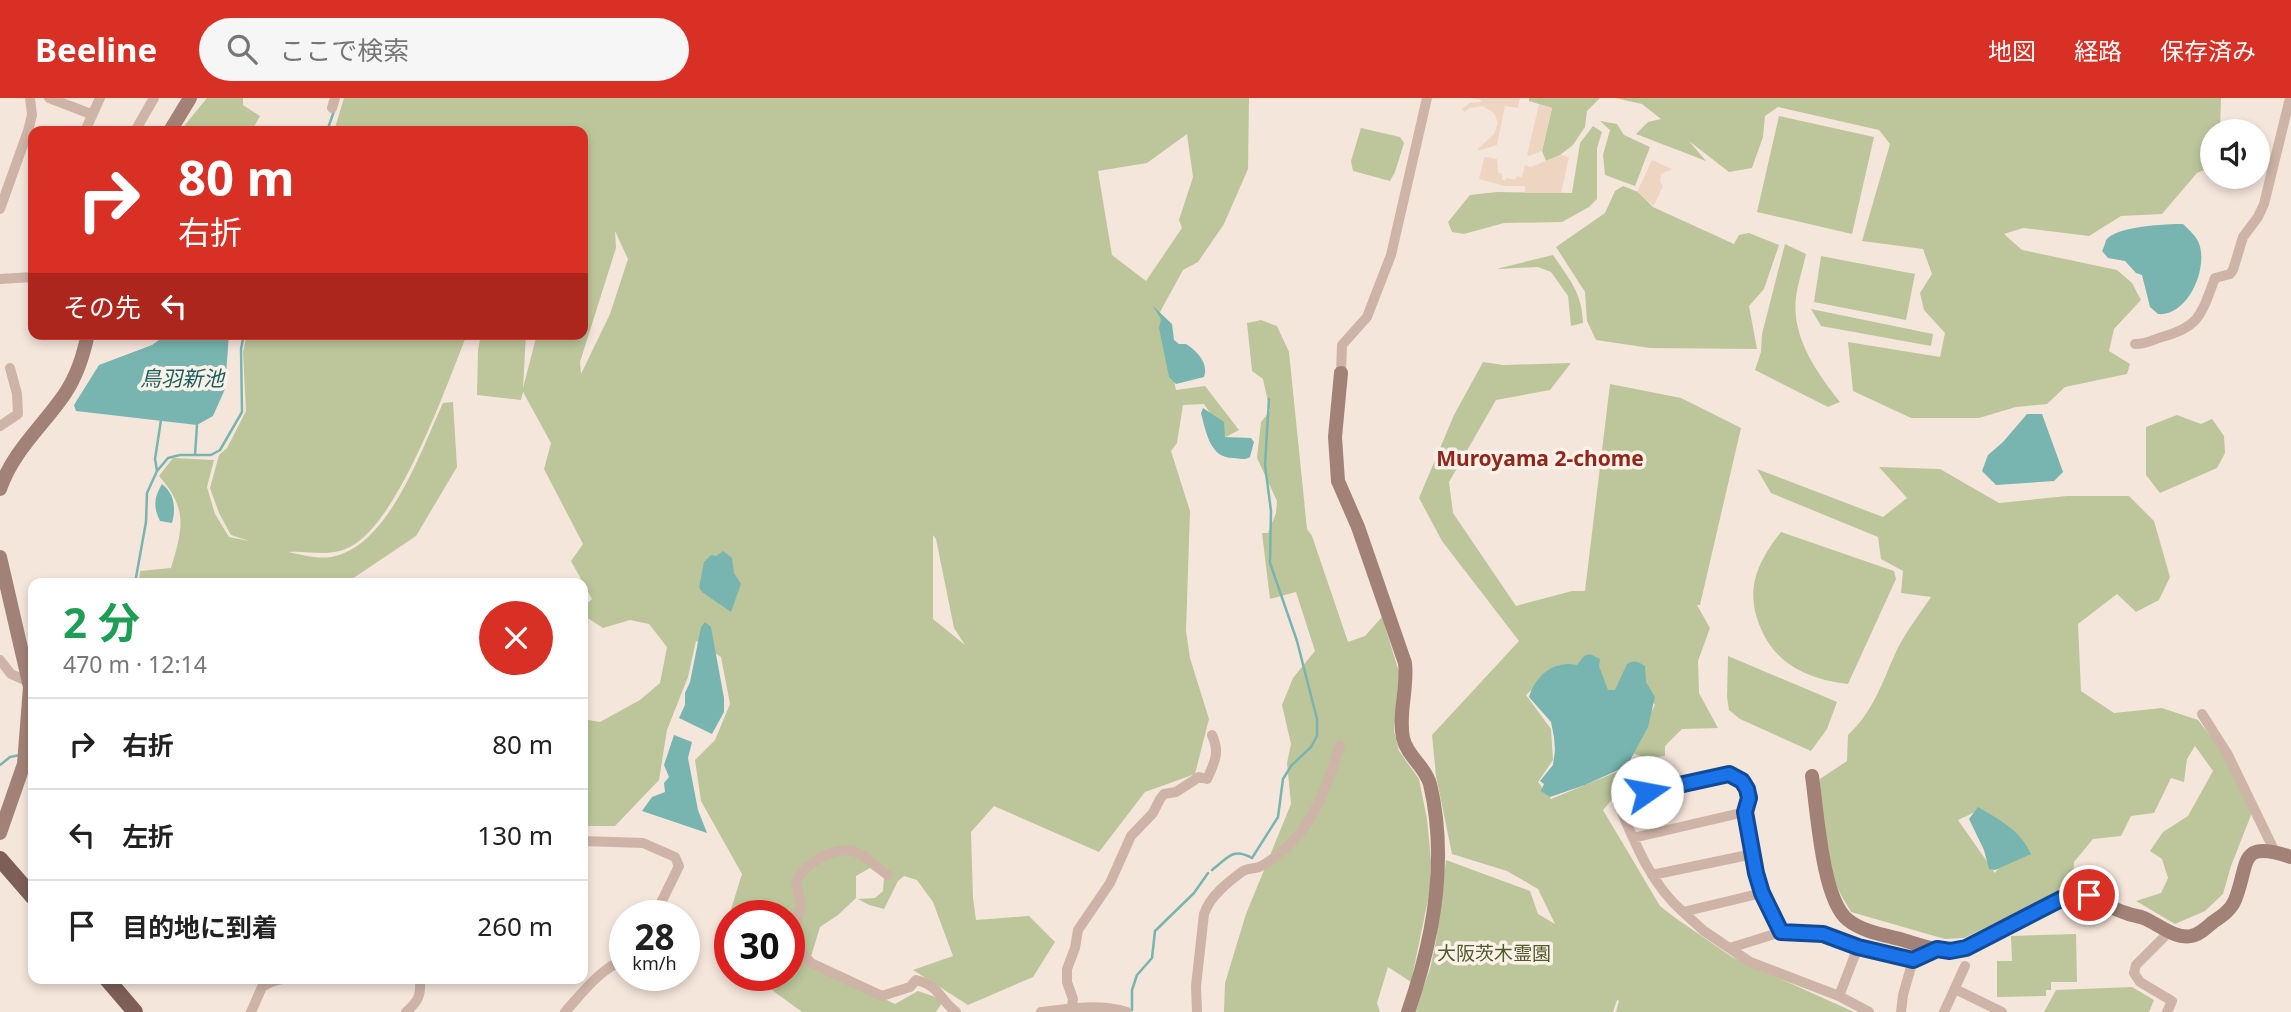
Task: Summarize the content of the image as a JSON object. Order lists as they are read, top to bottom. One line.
{"districts":["Muroyama 2-chome"],"water":["鳥羽新池"],"parks":["大阪茨木霊園"],"page":{"header":"Beeline","search":"ここで検索","nav":["地図","経路","保存済み"],"turn":["80 m","右折"],"then":"その先","heading":["2 分","470 m · 12:14"],"list":[{"name":"右折","value":"80 m"},{"name":"左折","value":"130 m"},{"name":"目的地に到着","value":"260 m"}],"speed":"28 km/h","limit":"30"}}
